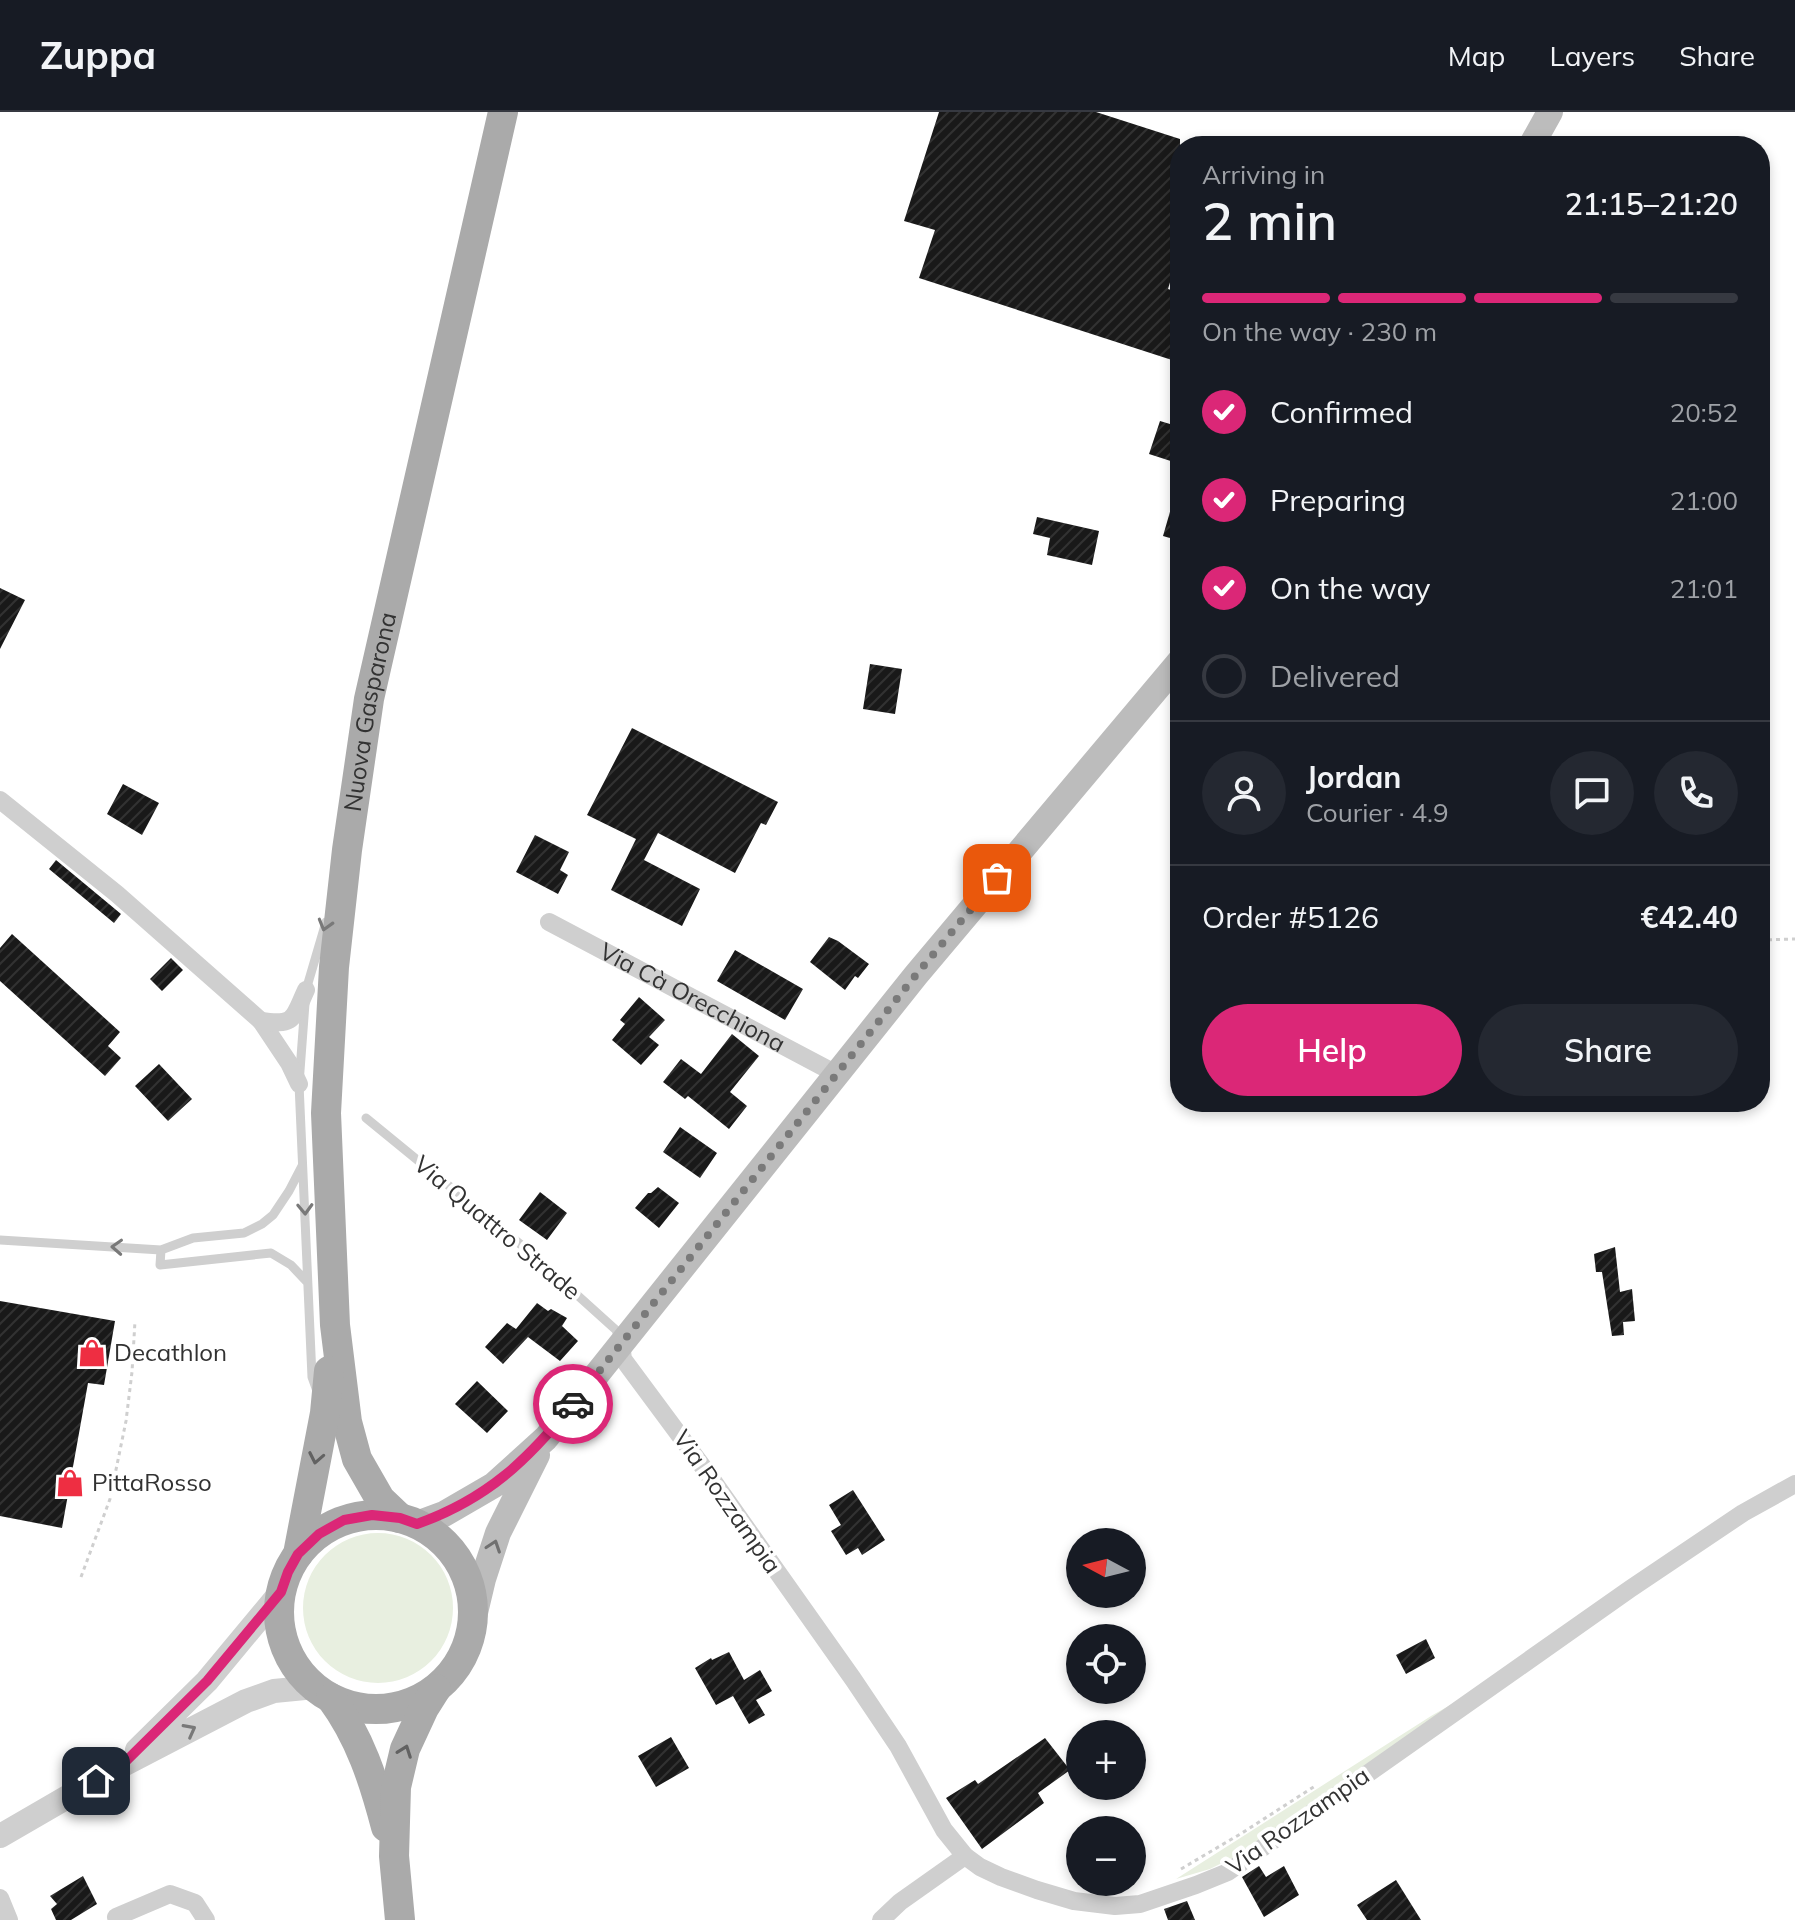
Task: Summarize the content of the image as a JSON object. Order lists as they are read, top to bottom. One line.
{"streets":{"main road":["Nuova Gasparona"],"street":["Via Cà Orecchiona","Via Rozzampia"],"lane":["Via Quattro Strade"]},"crossings":[["Via Quattro Strade","Via Rozzampia"]],"places":{"shop":["Decathlon","PittaRosso"]},"north":"left","page":{"header":"Zuppa","nav":["Map","Layers","Share"],"heading":["2 min","Arriving in","21:15–21:20"],"panel":["Jordan","Courier · 4.9","Order #5126","€42.40"],"bar":"On the way · 230 m","list":[["Confirmed","20:52"],["Preparing","21:00"],["On the way","21:01"],"Delivered"],"buttons":["Help","Share"],"map_buttons":["+","−"]}}
